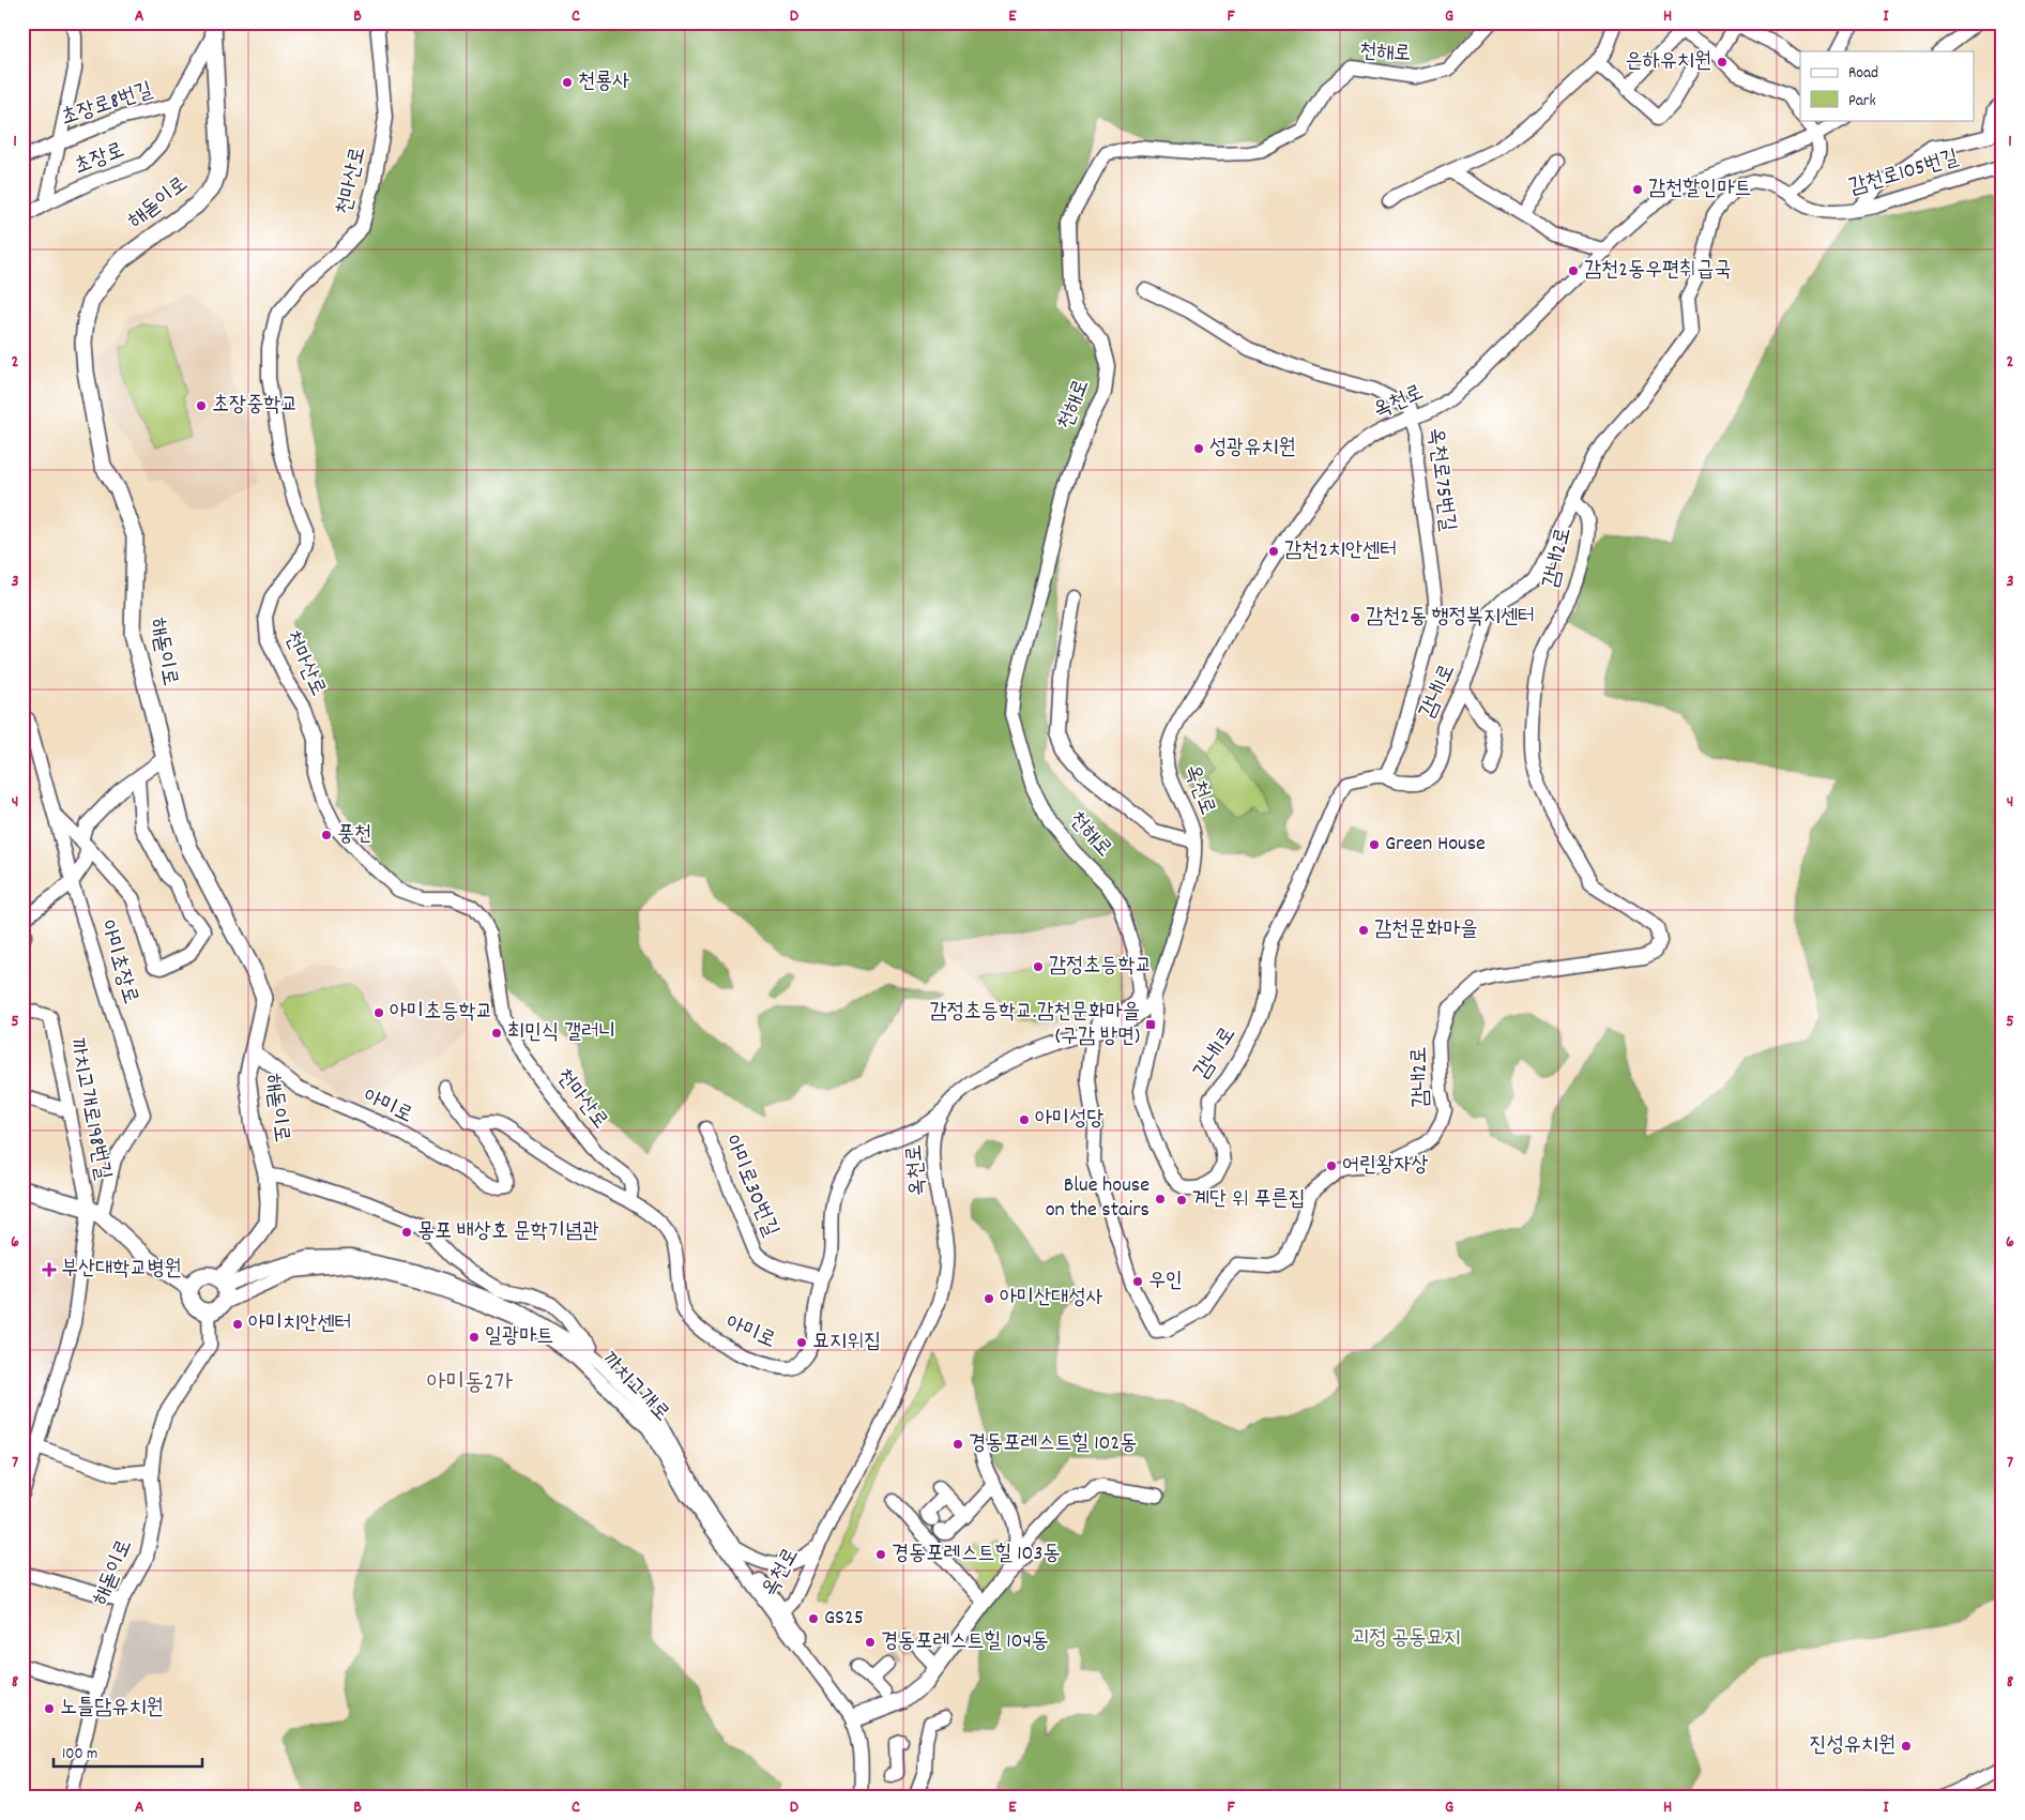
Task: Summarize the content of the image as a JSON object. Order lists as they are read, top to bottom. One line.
{"streets":{"main road":["해돋이로"],"street":["천해로","초장로8번길","초장로","감천로105번길","천마산로","옥천로","옥천로75번길","감내2로","감내1로","아미초장로","아미로","까치고개로198번길","아미로30번길","까치고개로"]},"crossings":[["천해로","옥천로"],["천해로","감내2로"],["초장로8번길","초장로"],["초장로","해돋이로"],["감천로105번길","감내1로"],["천마산로","아미로"],["해돋이로","아미로"],["해돋이로","까치고개로"],["옥천로","옥천로75번길"],["옥천로","감내2로"],["옥천로","감내1로"],["옥천로","아미로"],["옥천로","까치고개로"],["옥천로75번길","감내1로"],["감내2로","감내1로"],["아미초장로","까치고개로198번길"],["아미로","아미로30번길"]],"districts":["아미동2가"],"parks":["괴정 공동묘지"],"places":{"other":["은하유치원","천룡사","감천할인마트","감천2동우편취급국","초장중학교","성광유치원","감천2치안센터","감천2동 행정복지센터","풍천","Green House","감천문화마을","감정초등학교","아미초등학교","최민식 갤러니","아미성당","어린왕자상","Blue house on the stairs","계단 위 푸른집","몽포 배상호 문학기념관","우인","아미산대성사","아미치안센터","일광마트","묘지위집","경동포레스트힐 102동","경동포레스트힐 103동","GS25","경동포레스트힐 104동","노틀담유치원","진성유치원"],"transit":["감정초등학교.감천문화마을 (구감 방면)"],"health":["부산대학교병원"]},"legend":["Road","Park"],"scale_bar":"100 m","grid":{"columns":["A","B","C","D","E","F","G","H","I"],"rows":["1","2","3","4","5","6","7","8"]}}
